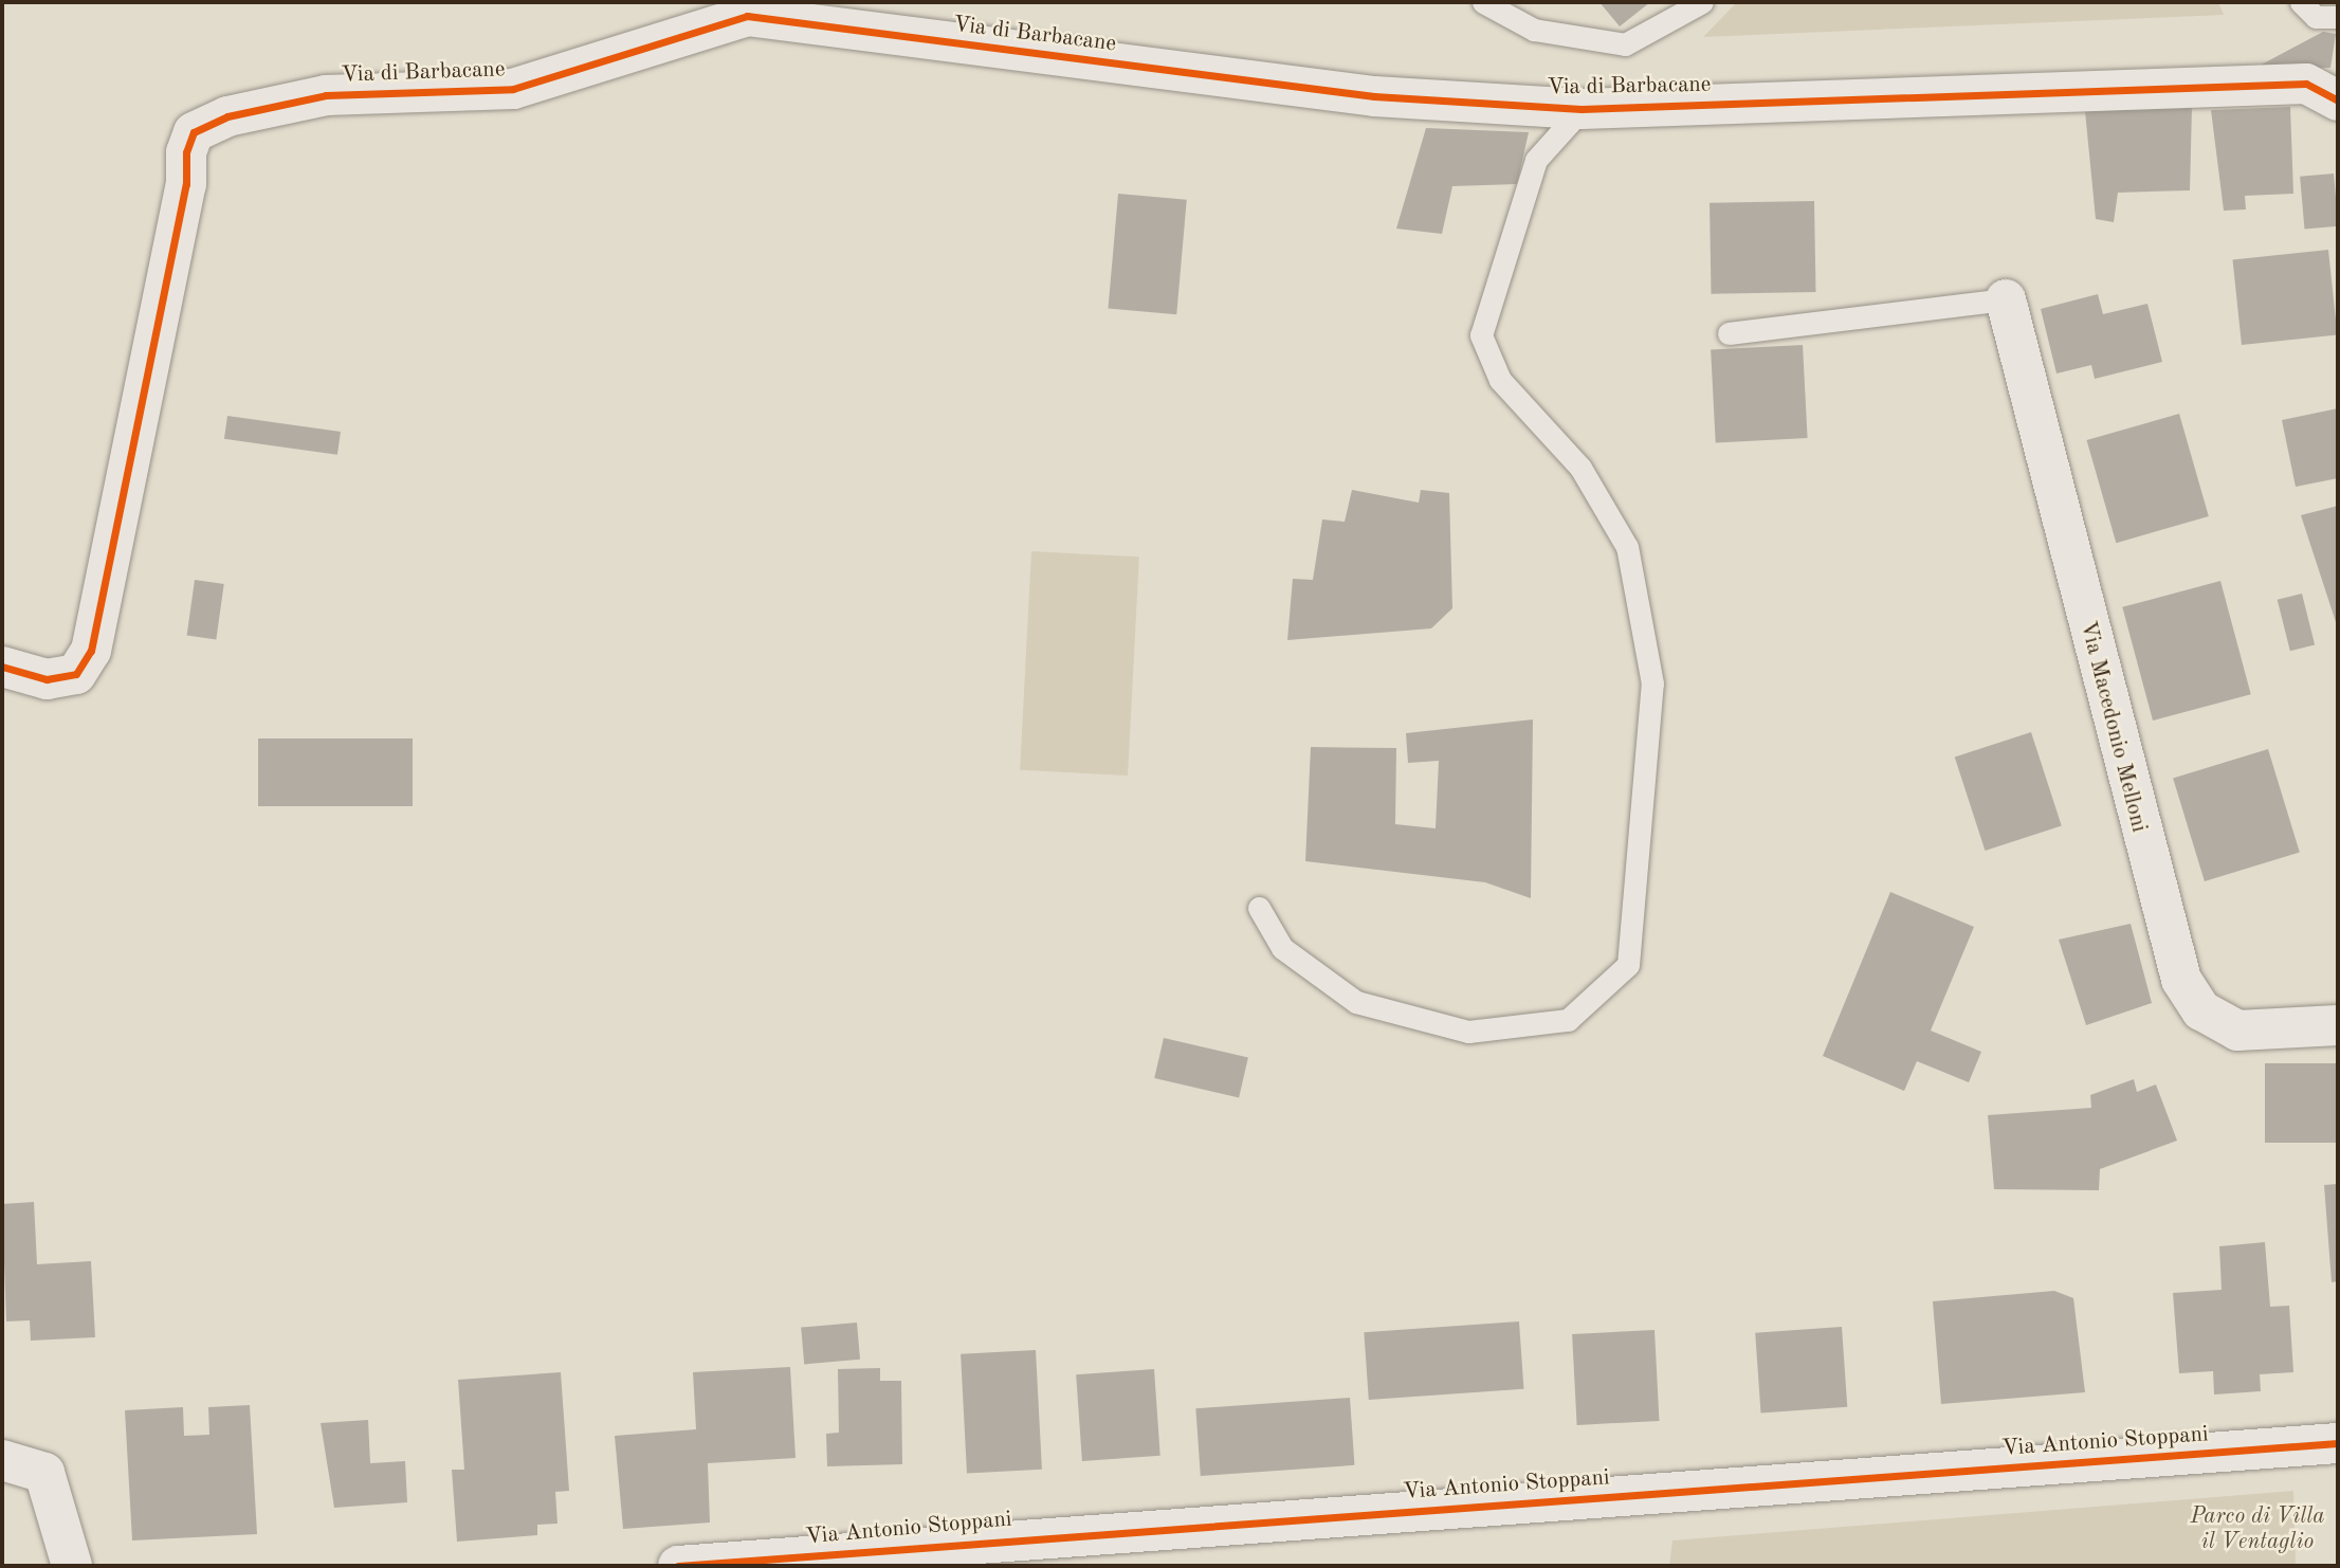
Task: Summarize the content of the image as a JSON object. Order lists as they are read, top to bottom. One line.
{"streets":{"street":["Via di Barbacane","Via Macedonio Melloni","Via Antonio Stoppani"]},"parks":["Parco di Villa il Ventaglio"]}
